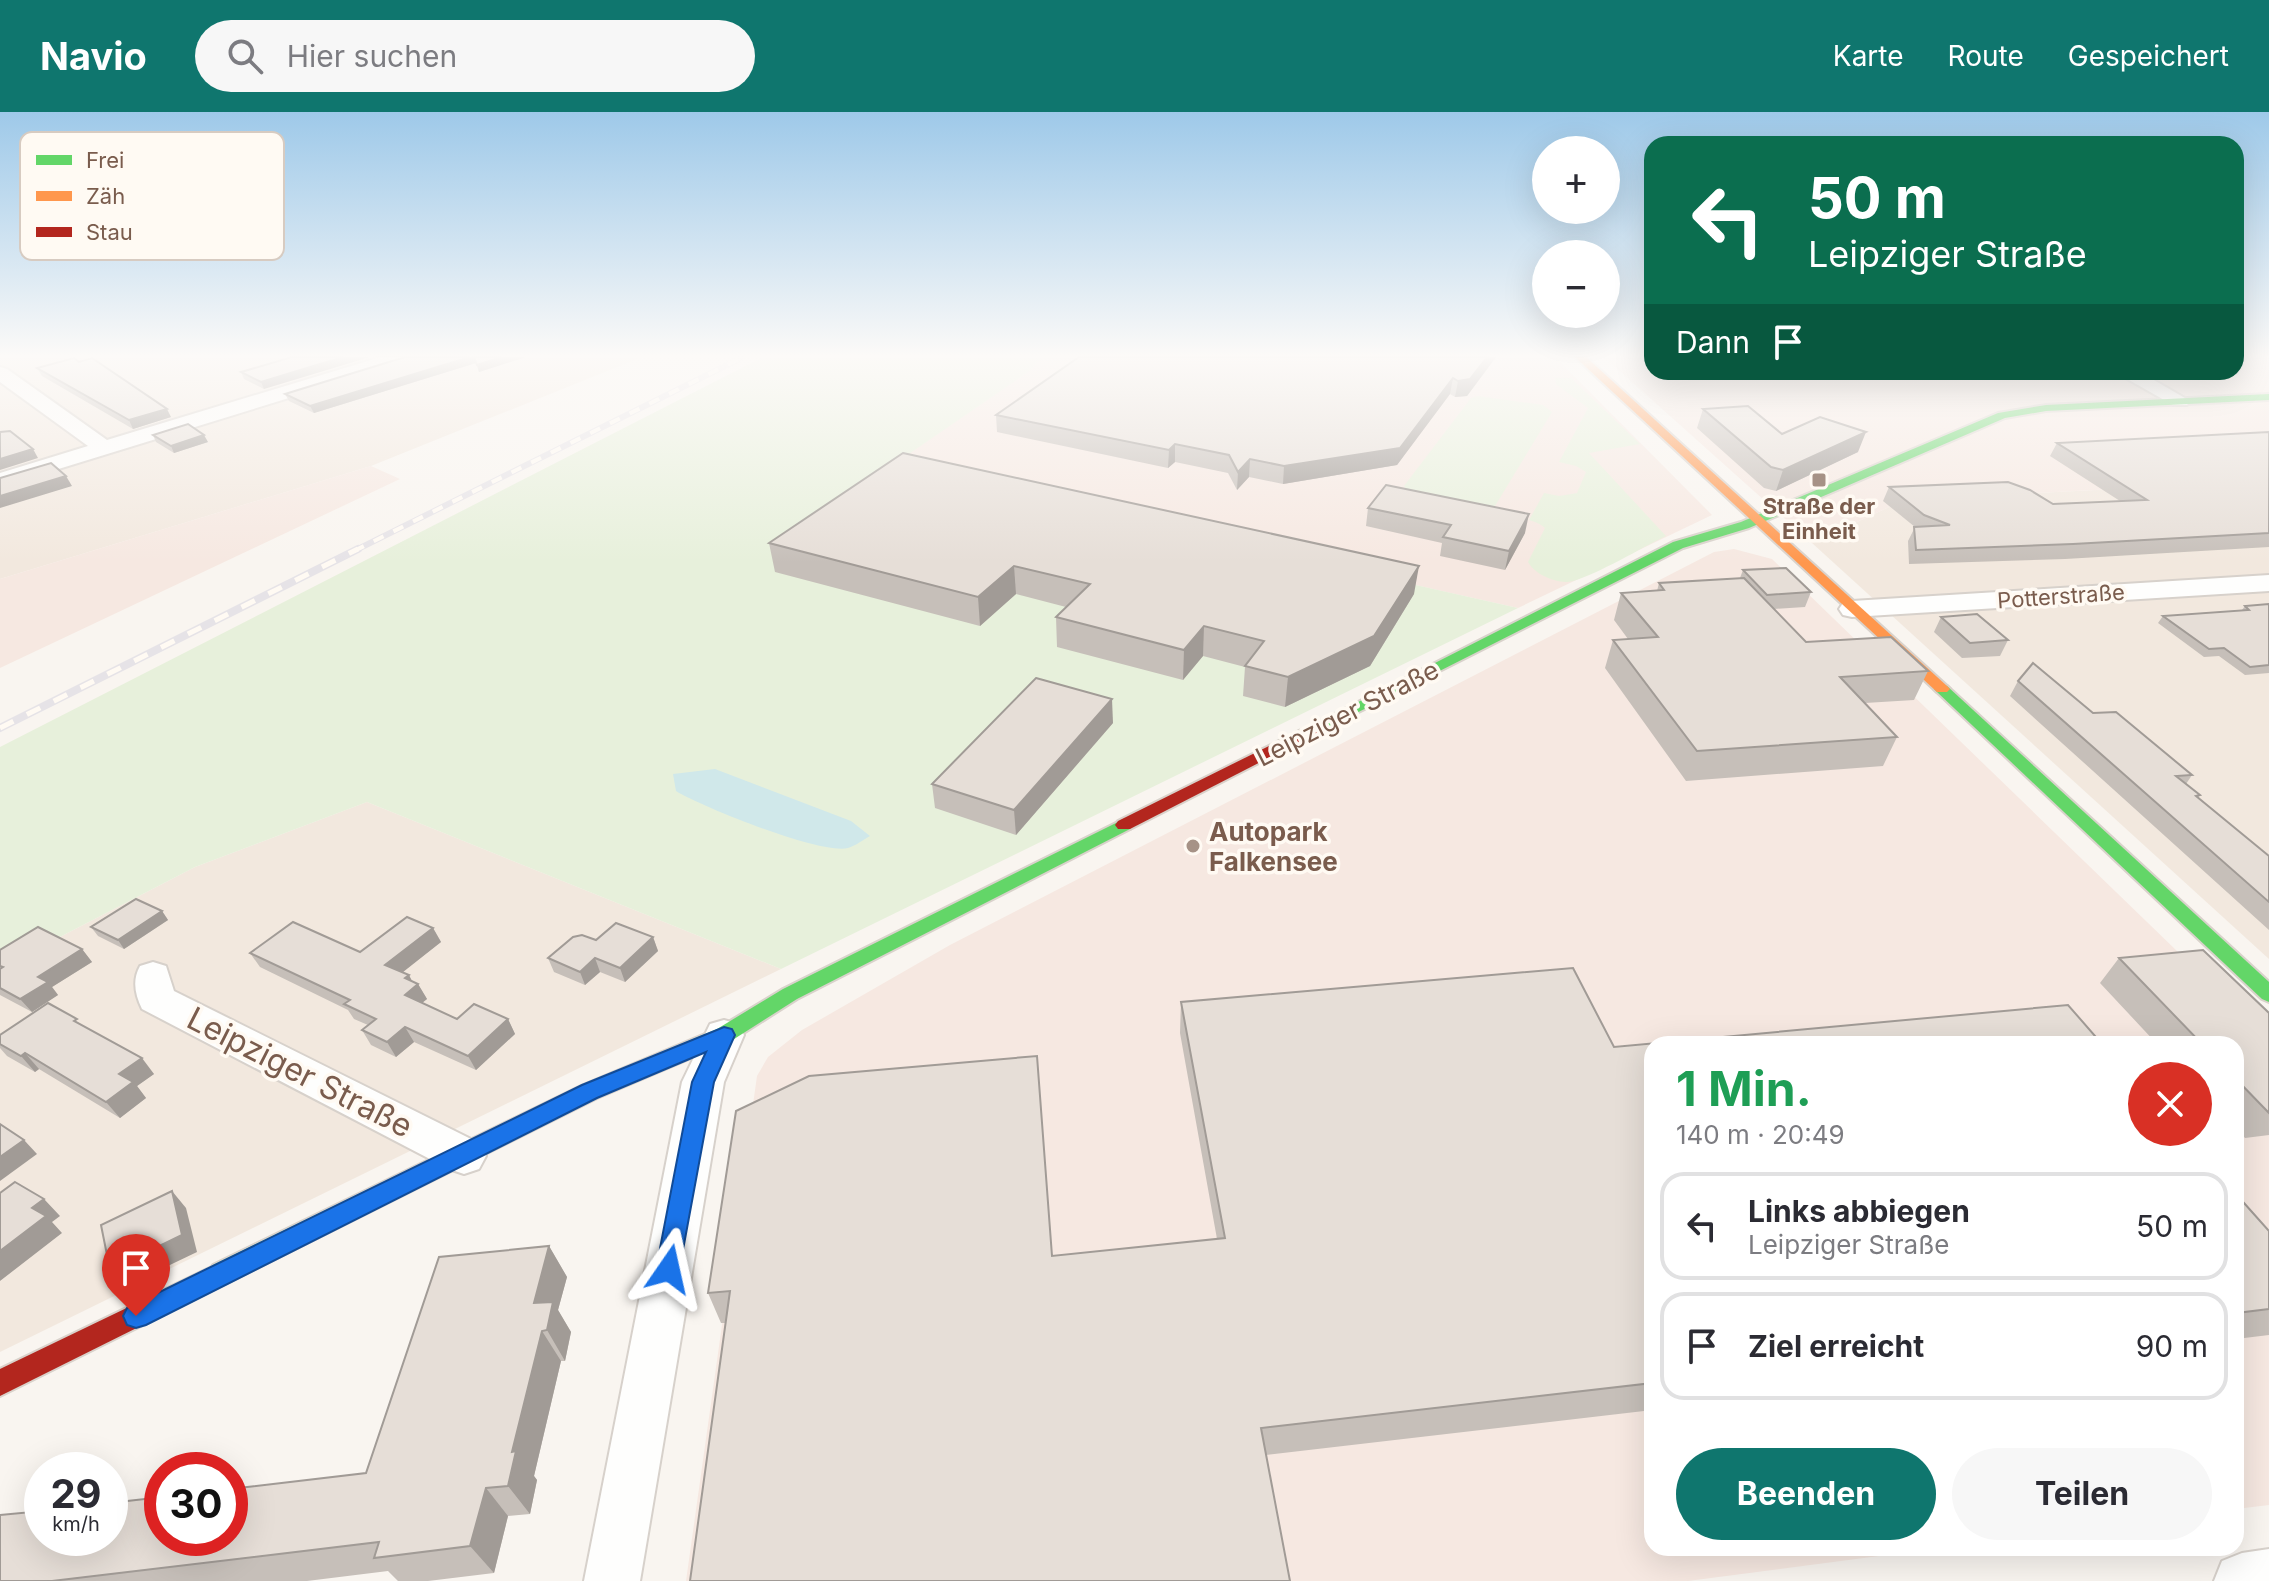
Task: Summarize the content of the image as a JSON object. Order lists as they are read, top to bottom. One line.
{"streets":{"street":["Potterstraße","Leipziger Straße"]},"places":{"transit":["Straße der Einheit"],"other":["Autopark Falkensee"]},"legend":["Frei","Zäh","Stau"],"page":{"header":"Navio","search":"Hier suchen","nav":["Karte","Route","Gespeichert"],"map_buttons":["+","−"],"turn":["50 m","Leipziger Straße"],"then":"Dann","heading":["1 Min.","140 m · 20:49"],"list":[{"name":"Links abbiegen","note":"Leipziger Straße","value":"50 m"},{"name":"Ziel erreicht","value":"90 m"}],"buttons":["Beenden","Teilen"],"speed":"29 km/h","limit":"30"}}
